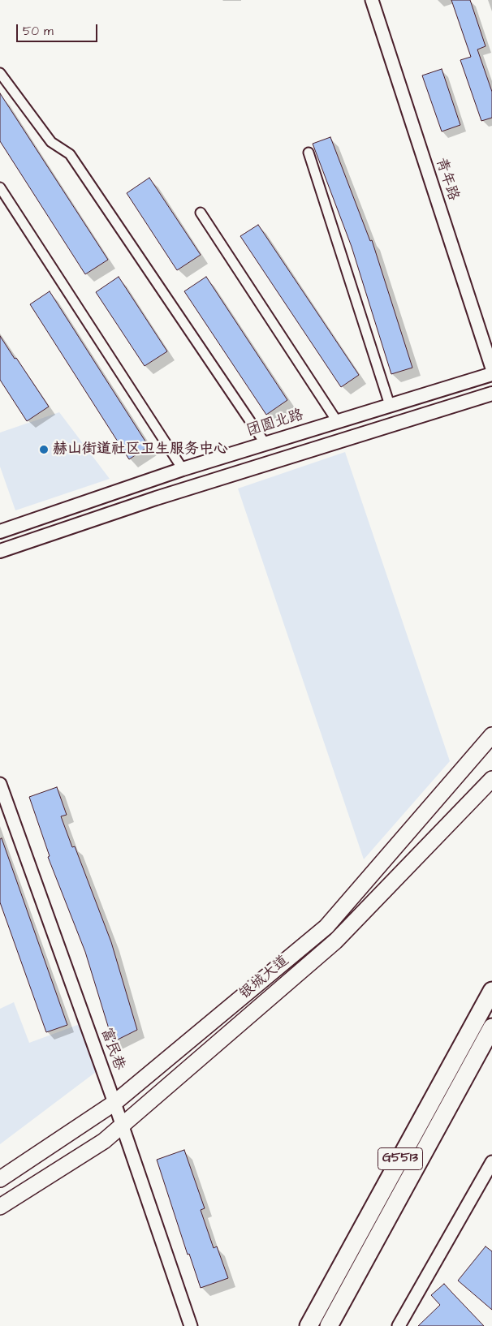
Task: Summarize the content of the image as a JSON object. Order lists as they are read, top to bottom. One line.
{"streets":{"highway":["G5513"],"main road":["团圆北路","银城大道"],"street":["青年路","富民巷"]},"crossings":[["银城大道","富民巷"]],"places":["赫山街道社区卫生服务中心"],"scale_bar":"50 m"}
